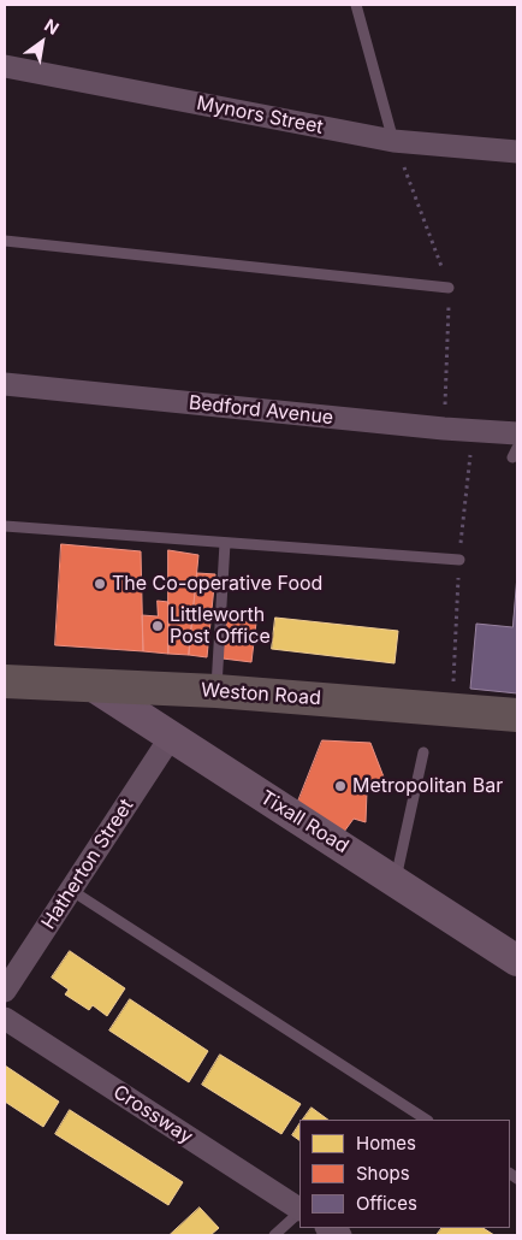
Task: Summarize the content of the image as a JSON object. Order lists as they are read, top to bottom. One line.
{"streets":{"highway":["Weston Road"],"street":["Mynors Street","Bedford Avenue","Tixall Road","Hatherton Street","Crossway"]},"crossings":[["Weston Road","Tixall Road"],["Tixall Road","Hatherton Street"]],"places":["The Co-operative Food","Littleworth Post Office","Metropolitan Bar"],"legend":["Homes","Shops","Offices"],"north":"top right"}
